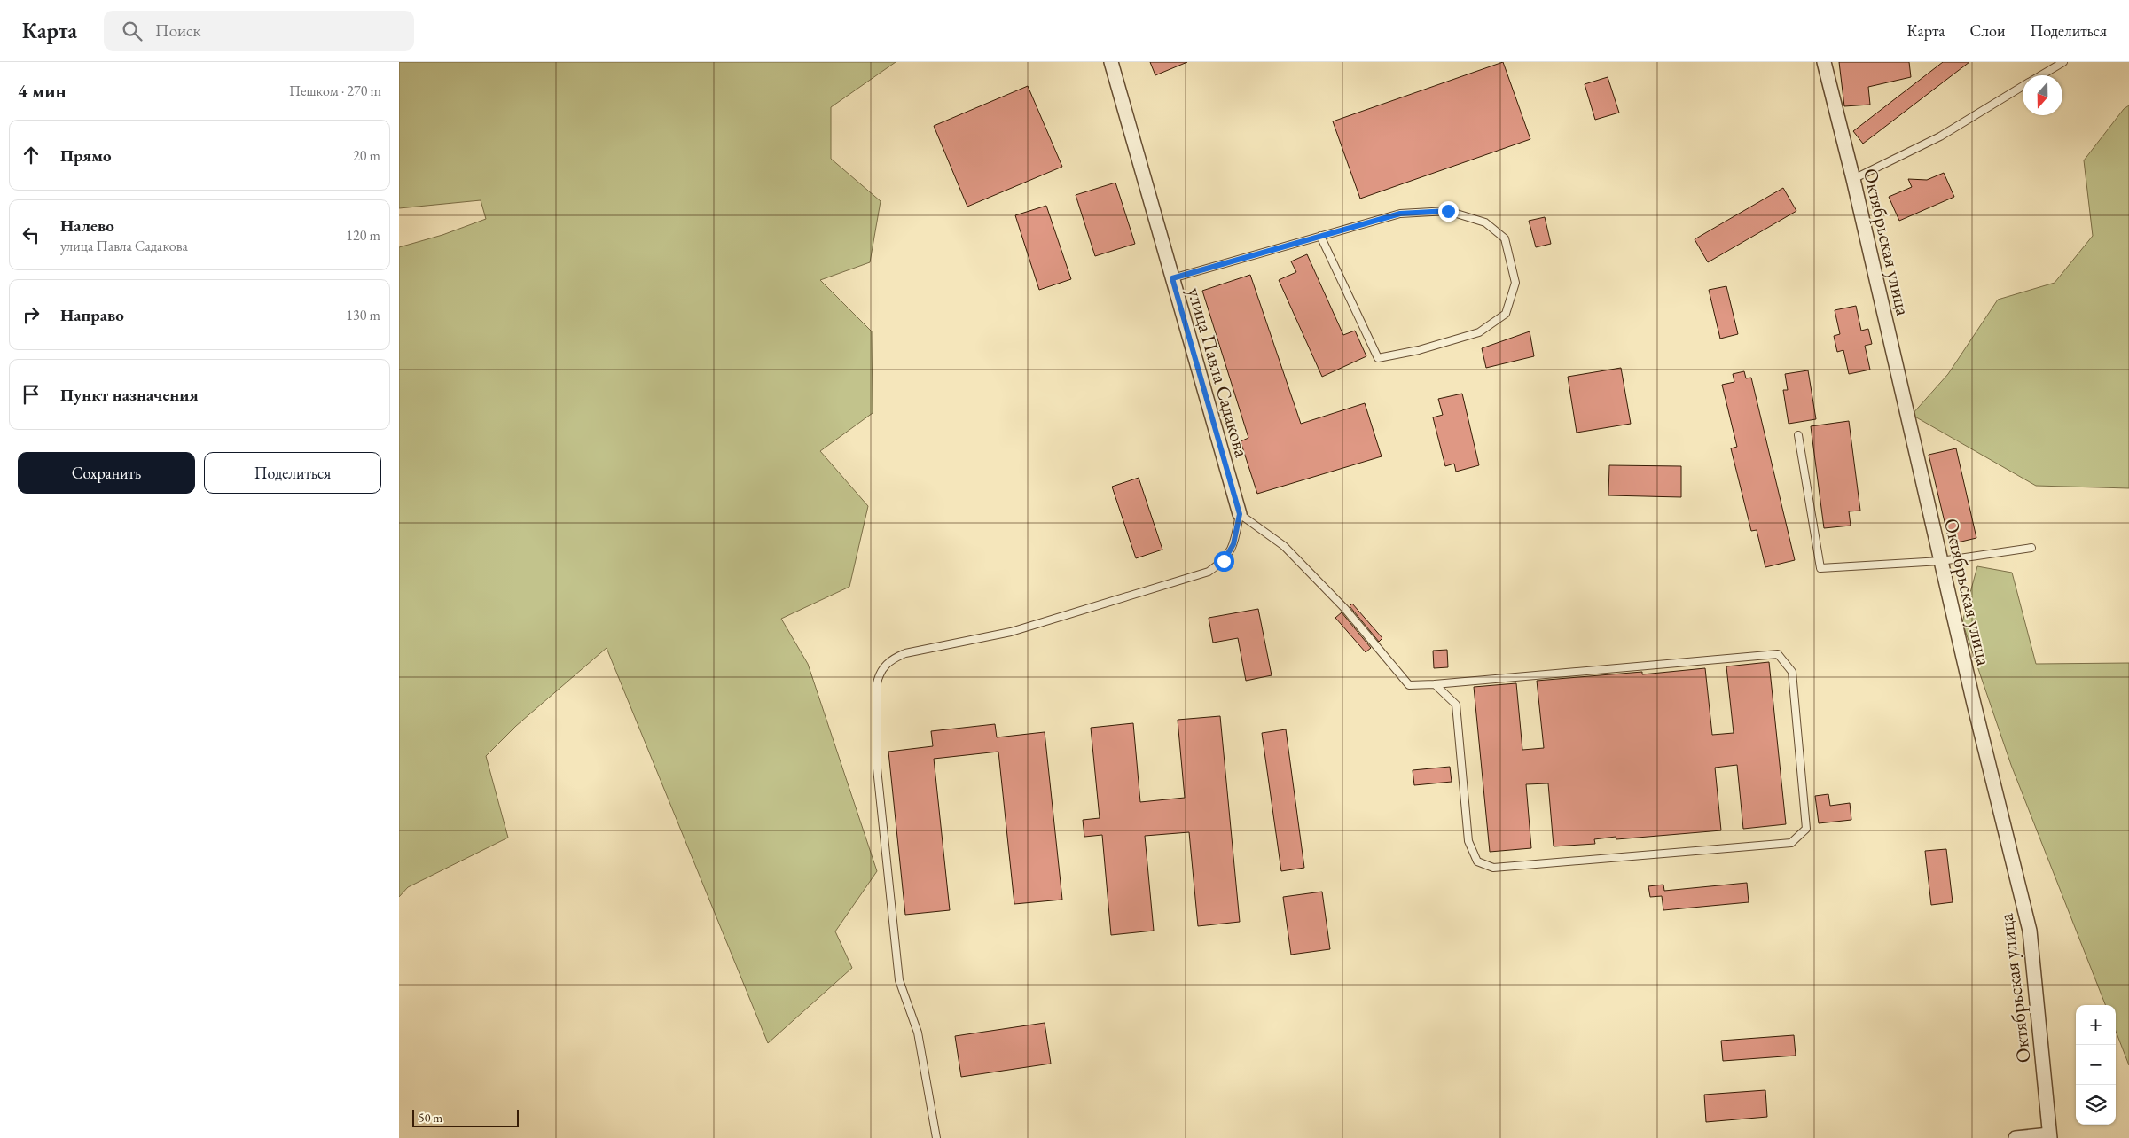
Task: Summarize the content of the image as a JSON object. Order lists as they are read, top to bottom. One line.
{"streets":{"street":["Октябрьская улица","улица Павла Садакова"]},"scale_bar":"50 m","north":"bottom","page":{"header":"Карта","search":"Поиск","nav":["Карта","Слои","Поделиться"],"heading":["4 мин","Пешком · 270 m"],"list":[["Прямо","20 m"],["Налево","улица Павла Садакова","120 m"],["Направо","130 m"],"Пункт назначения"],"buttons":["Сохранить","Поделиться"],"map_buttons":["+","−"],"scale":"50 m"}}
